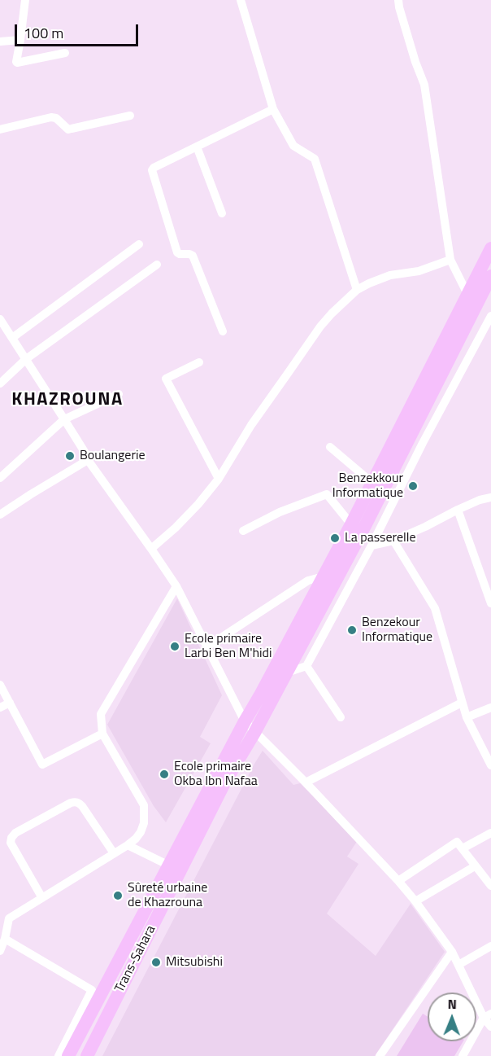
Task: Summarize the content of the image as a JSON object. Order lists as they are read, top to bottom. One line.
{"streets":{"highway":["Trans-Sahara"]},"districts":["KHAZROUNA"],"places":["Boulangerie","Benzekkour Informatique","La passerelle","Benzekour Informatique","Ecole primaire Larbi Ben M'hidi","Ecole primaire Okba Ibn Nafaa","Sûreté urbaine de Khazrouna","Mitsubishi"],"scale_bar":"100 m","north":"top"}
